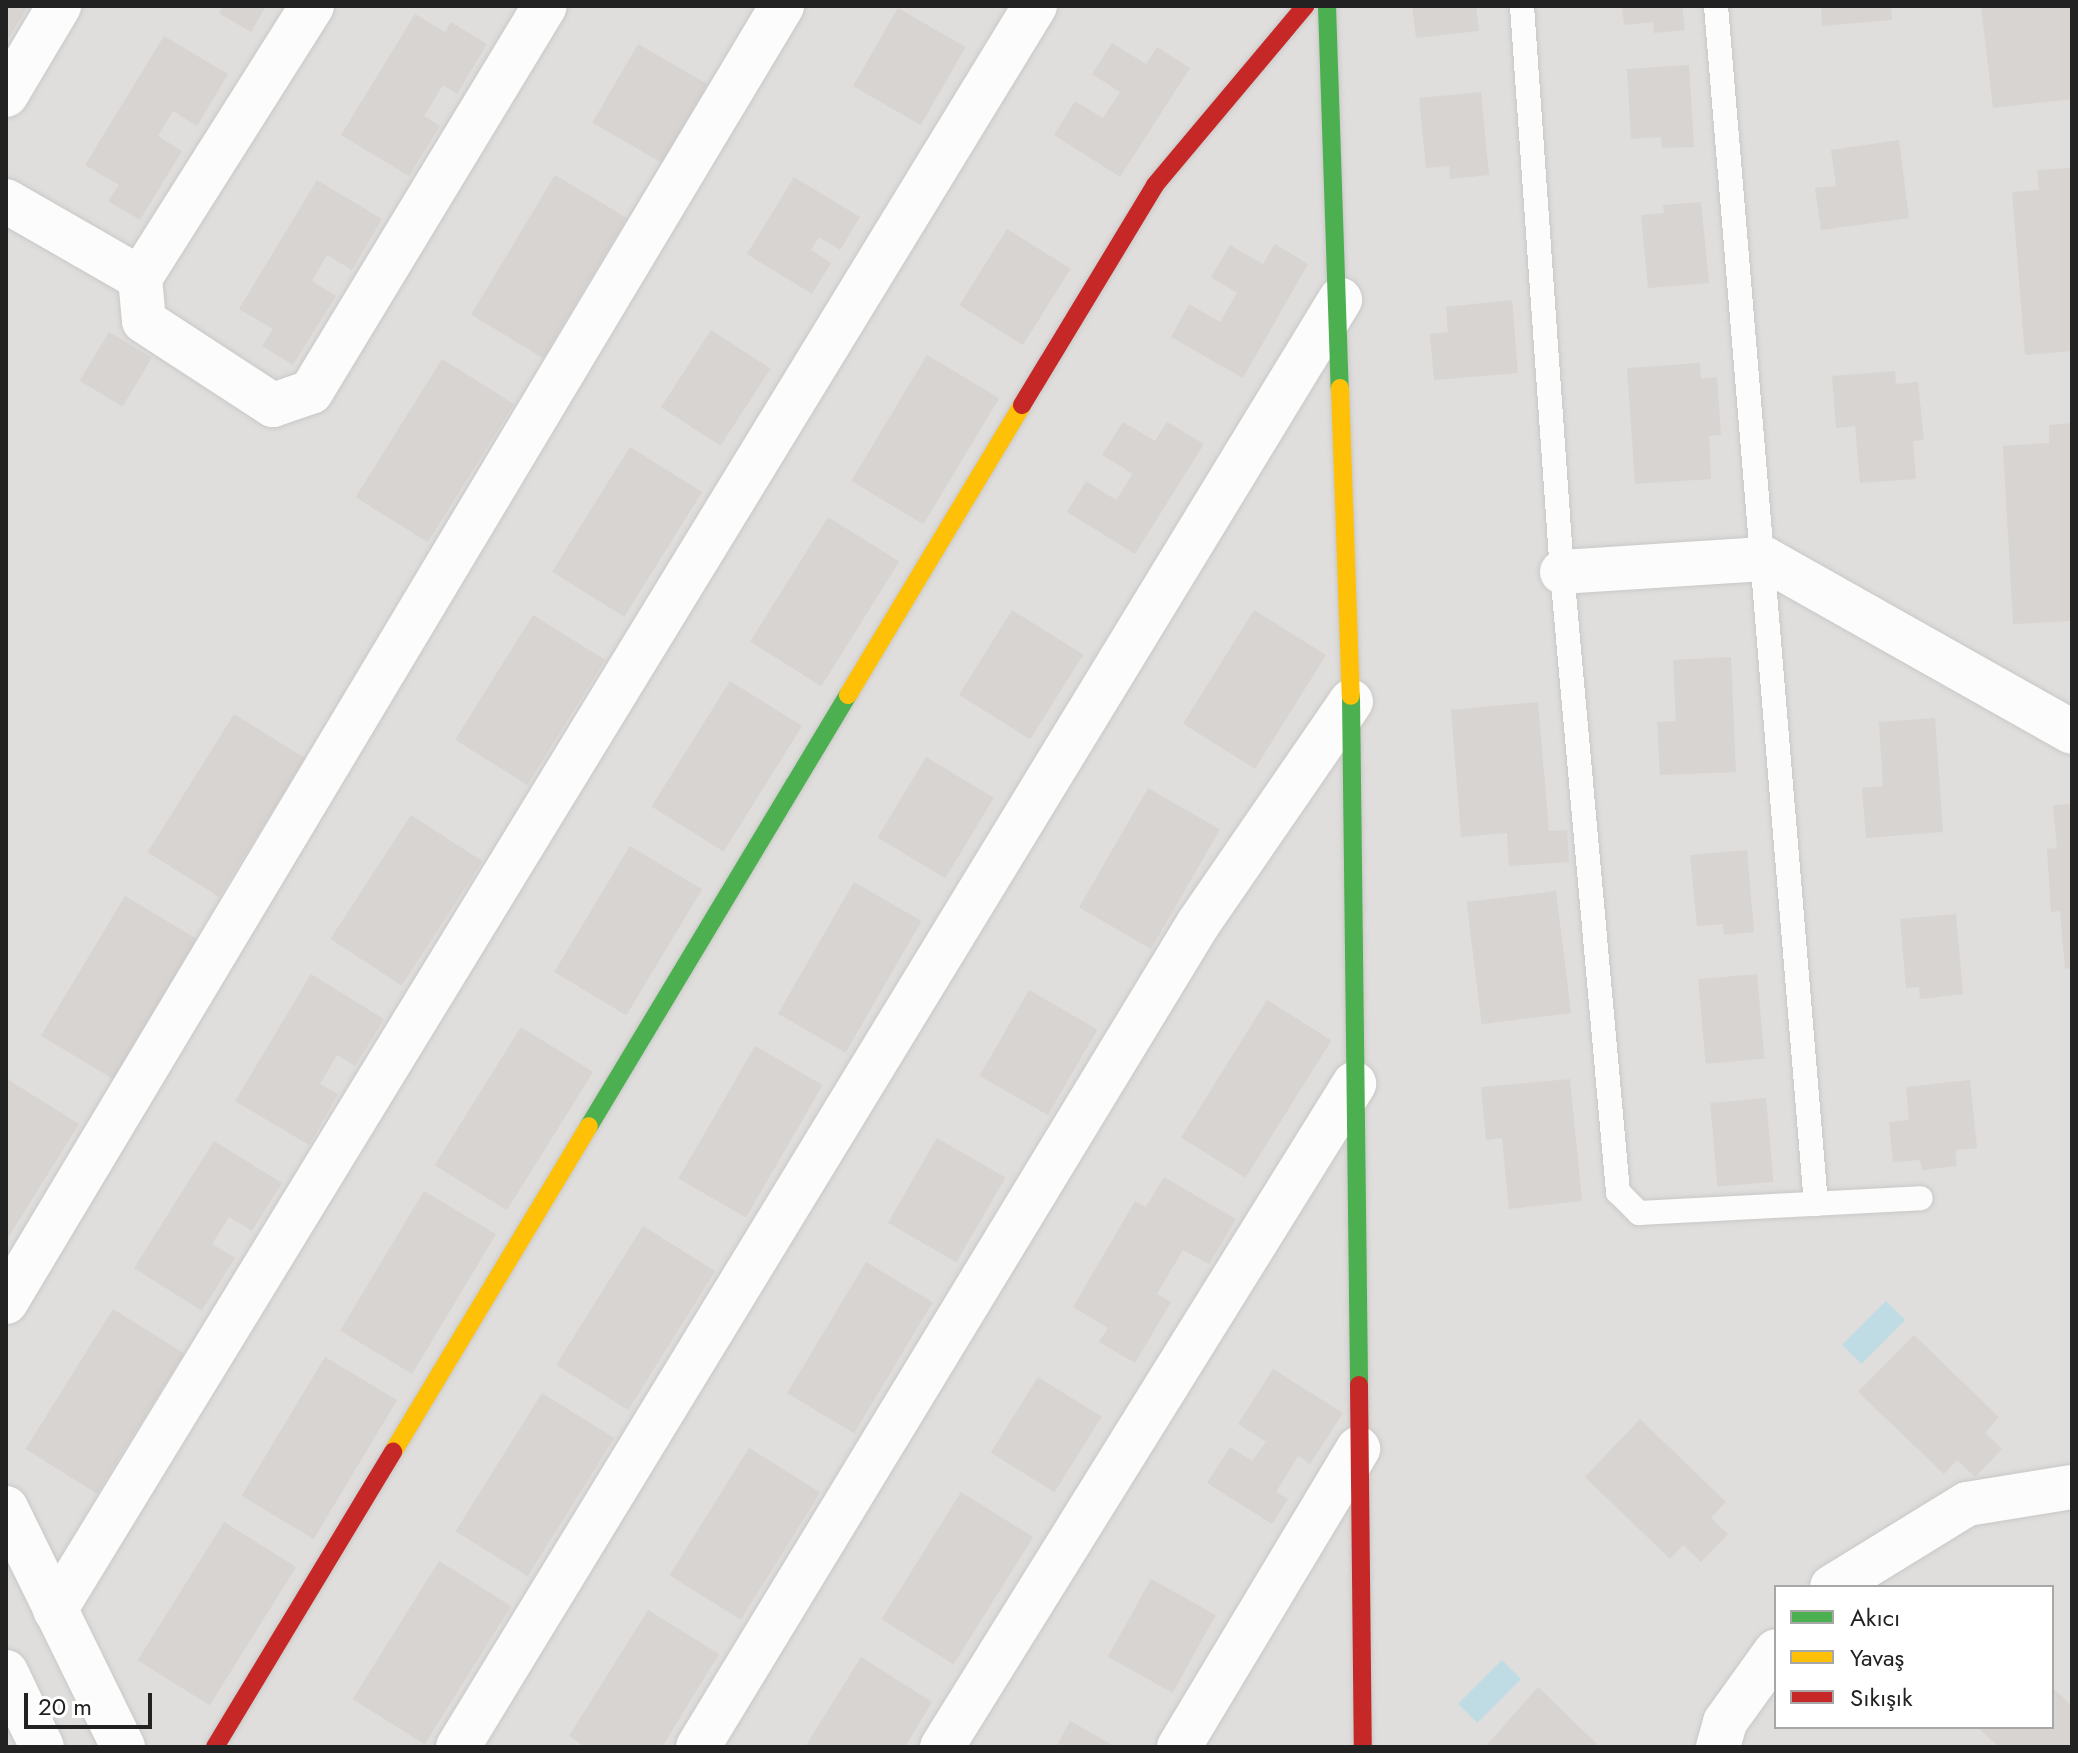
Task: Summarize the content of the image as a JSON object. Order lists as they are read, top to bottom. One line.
{"legend":["Akıcı","Yavaş","Sıkışık"],"scale_bar":"20 m"}
